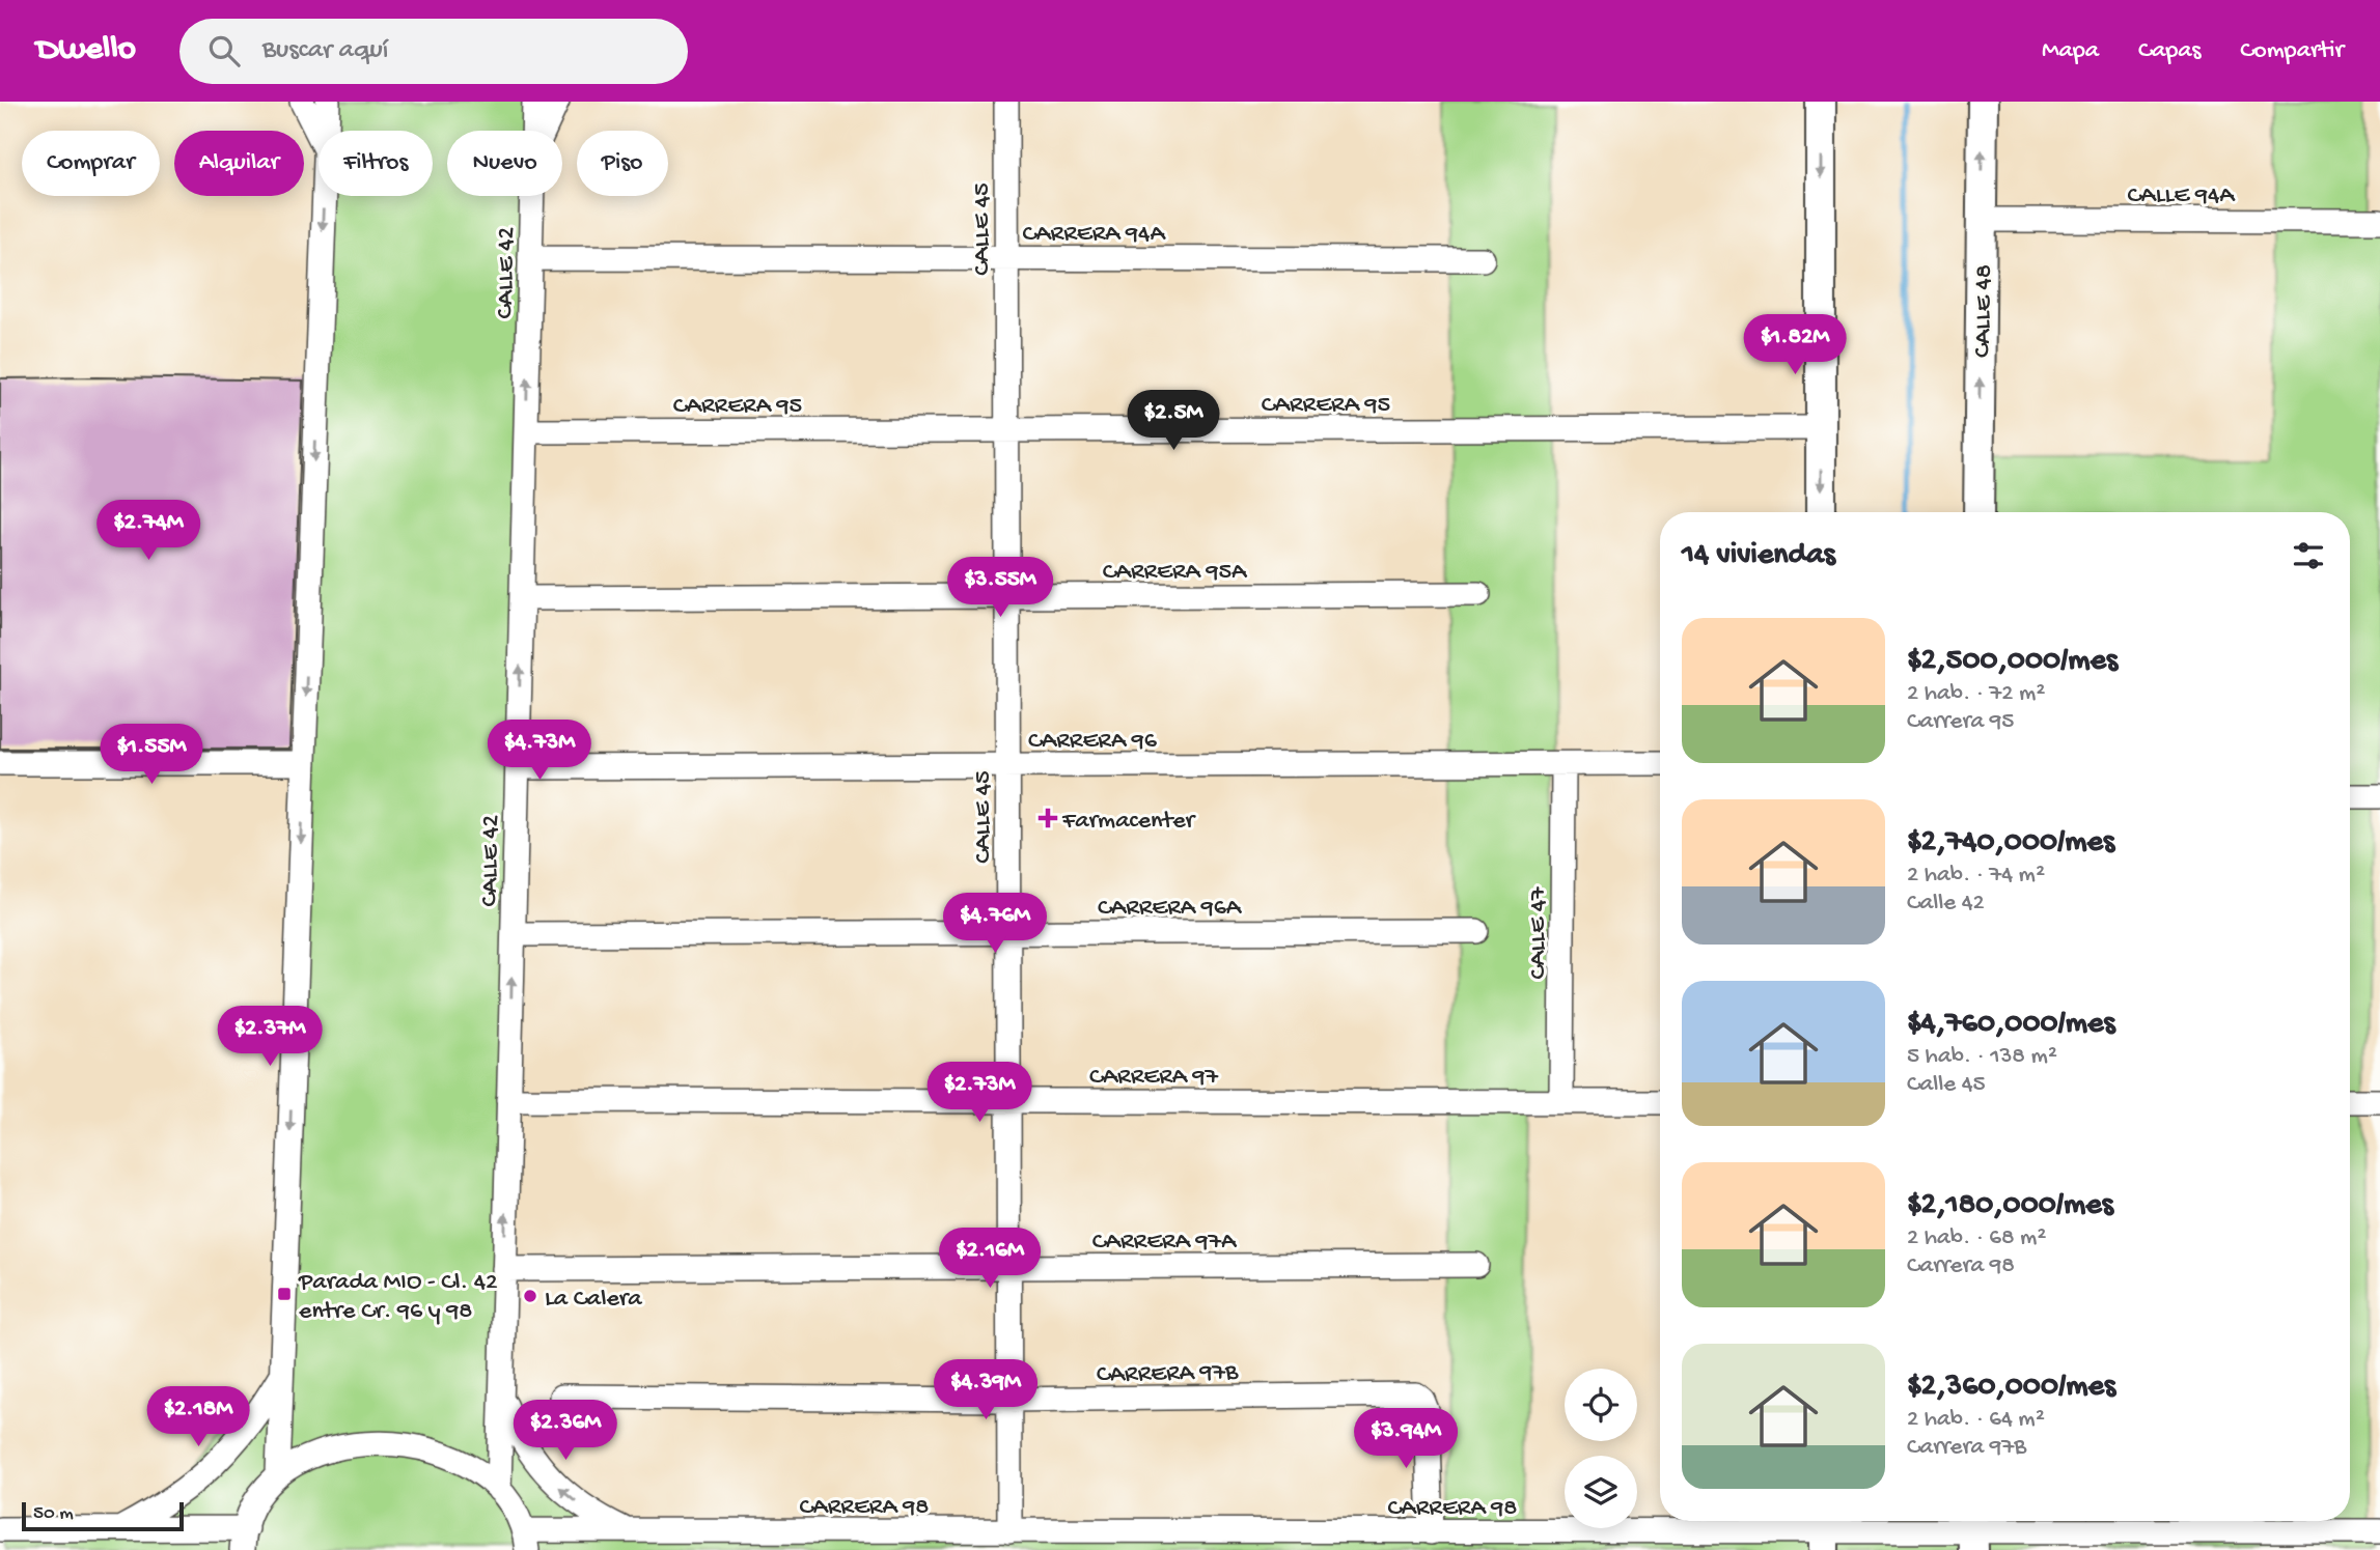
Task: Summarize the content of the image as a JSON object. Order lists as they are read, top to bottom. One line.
{"streets":{"main road":["CALLE 48"],"street":["CALLE 94A","CALLE 45","CARRERA 94A","CALLE 42","CARRERA 95","CARRERA 95A","CARRERA 96","CARRERA 96A","CALLE 47","CARRERA 97","CARRERA 97A","CARRERA 97B","CARRERA 98"]},"crossings":[["CALLE 94A","CALLE 48"],["CALLE 45","CARRERA 94A"],["CALLE 45","CARRERA 95"],["CALLE 45","CARRERA 95A"],["CALLE 45","CARRERA 96"],["CALLE 45","CARRERA 96A"],["CALLE 45","CARRERA 97"],["CALLE 45","CARRERA 97A"],["CALLE 45","CARRERA 97B"],["CALLE 45","CARRERA 98"],["CARRERA 94A","CALLE 42"],["CALLE 42","CARRERA 95"],["CALLE 42","CARRERA 95A"],["CALLE 42","CARRERA 96"],["CALLE 42","CARRERA 96A"],["CALLE 42","CARRERA 97"],["CALLE 42","CARRERA 97A"],["CARRERA 96","CALLE 47"],["CALLE 47","CARRERA 97"],["CARRERA 97B","CARRERA 98"]],"places":{"health":["Farmacenter"],"transit":["Parada MIO - Cl. 42 entre Cr. 96 y 98"],"other":["La Calera"]},"scale_bar":"50 m","page":{"header":"Dwello","search":"Buscar aquí","nav":["Mapa","Capas","Compartir"],"chip":["Comprar","Alquilar","Filtros","Nuevo","Piso"],"price":["$1.82M","$2.5M","$2.74M","$3.55M","$4.73M","$1.55M","$4.76M","$2.37M","$2.73M","$2.16M","$4.39M","$2.18M","$2.36M","$3.94M"],"heading":"14 viviendas","list":[{"name":"$2,500,000/mes","note":"2 hab. · 72 m² · Carrera 95"},{"name":"$2,740,000/mes","note":"2 hab. · 74 m² · Calle 42"},{"name":"$4,760,000/mes","note":"5 hab. · 138 m² · Calle 45"},{"name":"$2,180,000/mes","note":"2 hab. · 68 m² · Carrera 98"},{"name":"$2,360,000/mes","note":"2 hab. · 64 m² · Carrera 97B"}],"scale":"50 m"}}
